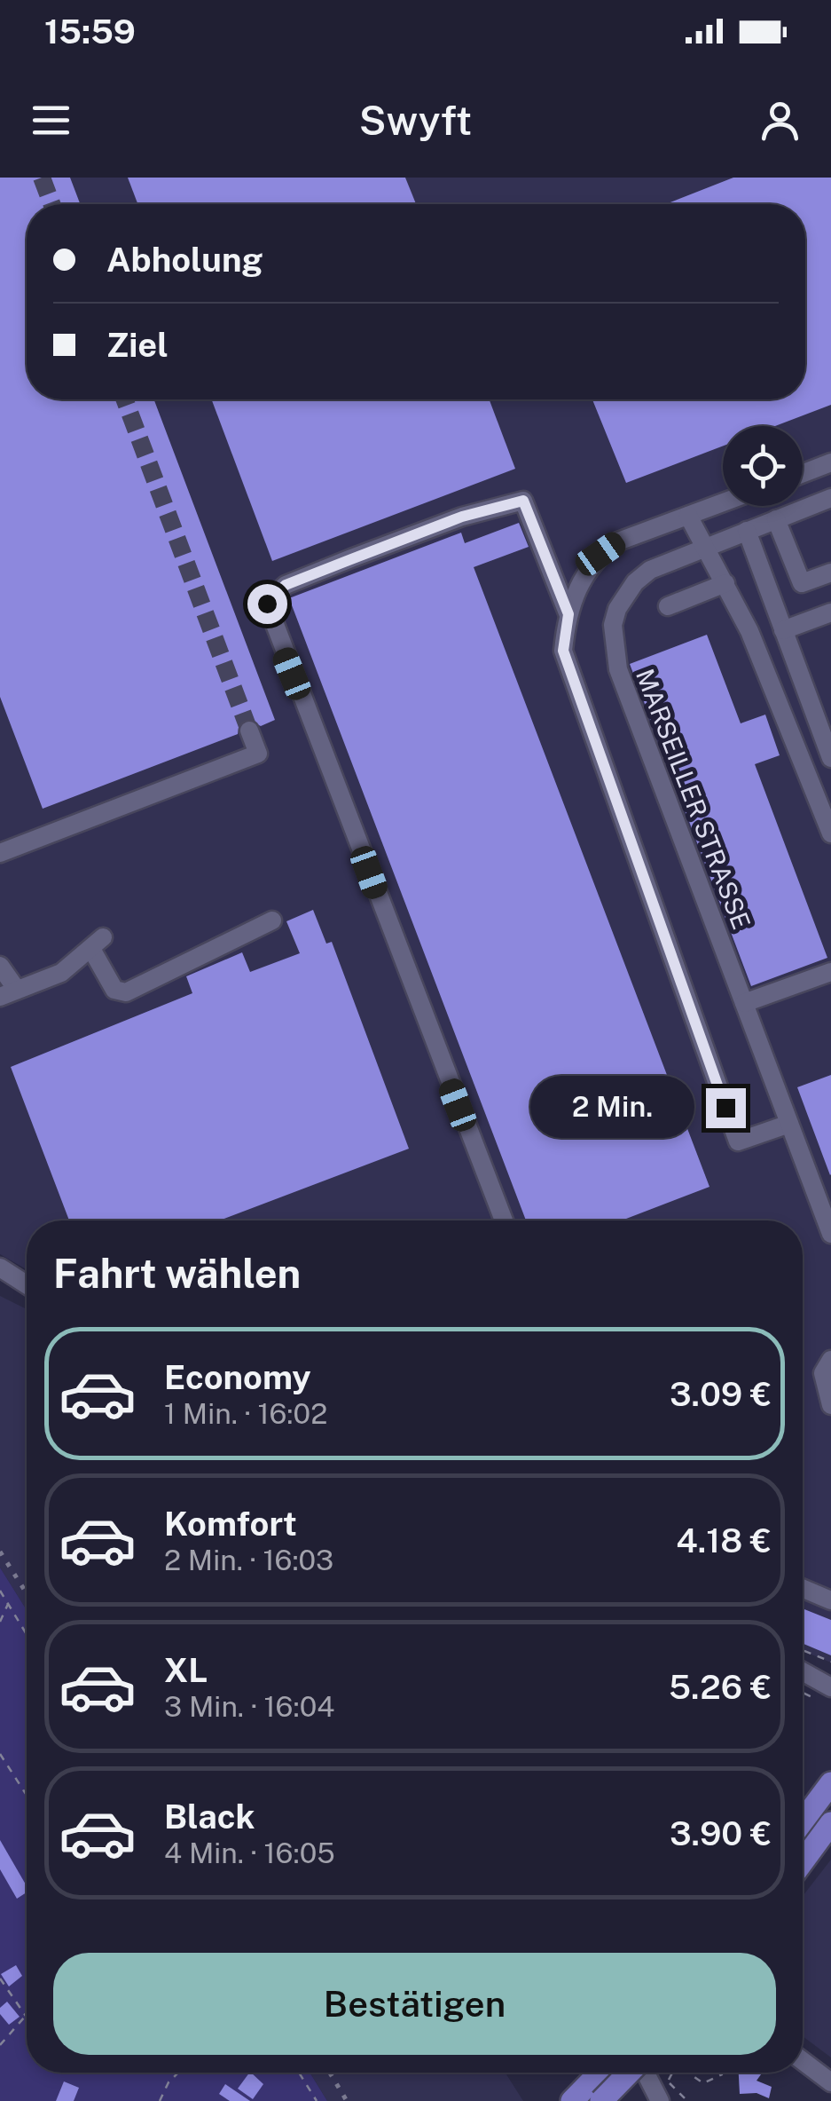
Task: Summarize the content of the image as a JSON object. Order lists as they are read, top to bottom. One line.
{"streets":{"street":["MARSEILLER STRASSE"]},"page":{"status":"15:59","header":"Swyft","banner":["Abholung","Ziel"],"bubble":"2 Min.","heading":"Fahrt wählen","list":[{"name":"Economy","note":"1 Min. · 16:02","value":"3.09 €"},{"name":"Komfort","note":"2 Min. · 16:03","value":"4.18 €"},{"name":"XL","note":"3 Min. · 16:04","value":"5.26 €"},{"name":"Black","note":"4 Min. · 16:05","value":"3.90 €"}],"buttons":"Bestätigen"}}
